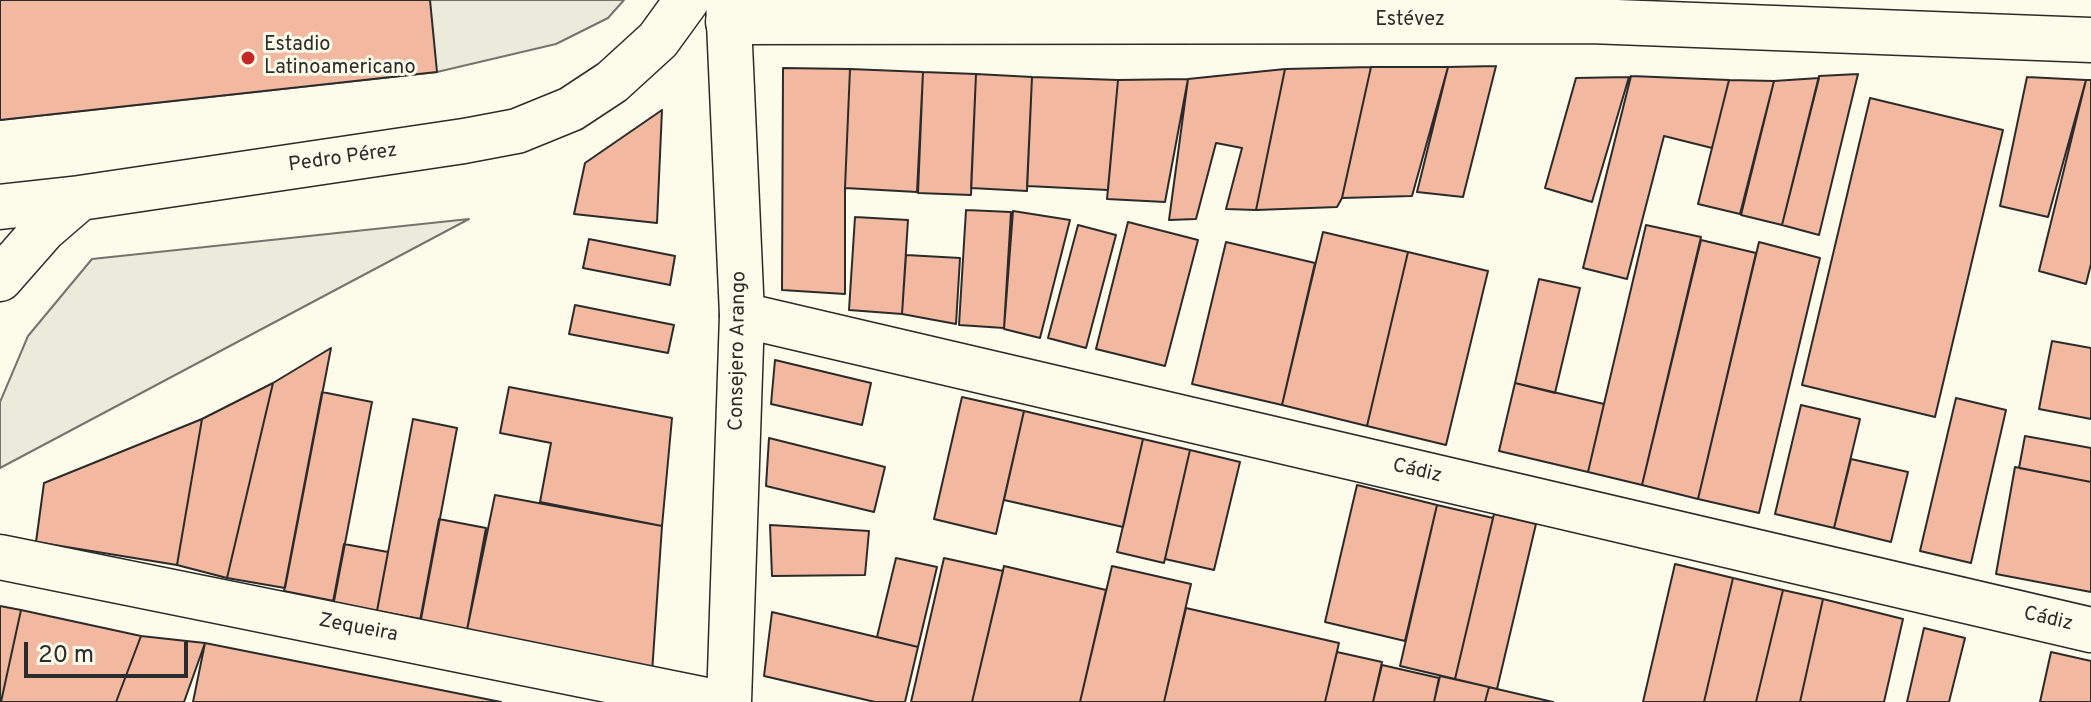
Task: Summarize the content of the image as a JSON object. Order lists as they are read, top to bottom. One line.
{"streets":{"street":["Estévez","Pedro Pérez","Consejero Arango","Cádiz","Zequeira"]},"crossings":[["Estévez","Pedro Pérez"],["Estévez","Consejero Arango"],["Pedro Pérez","Consejero Arango"],["Consejero Arango","Cádiz"]],"places":["Estadio Latinoamericano"],"scale_bar":"20 m"}
